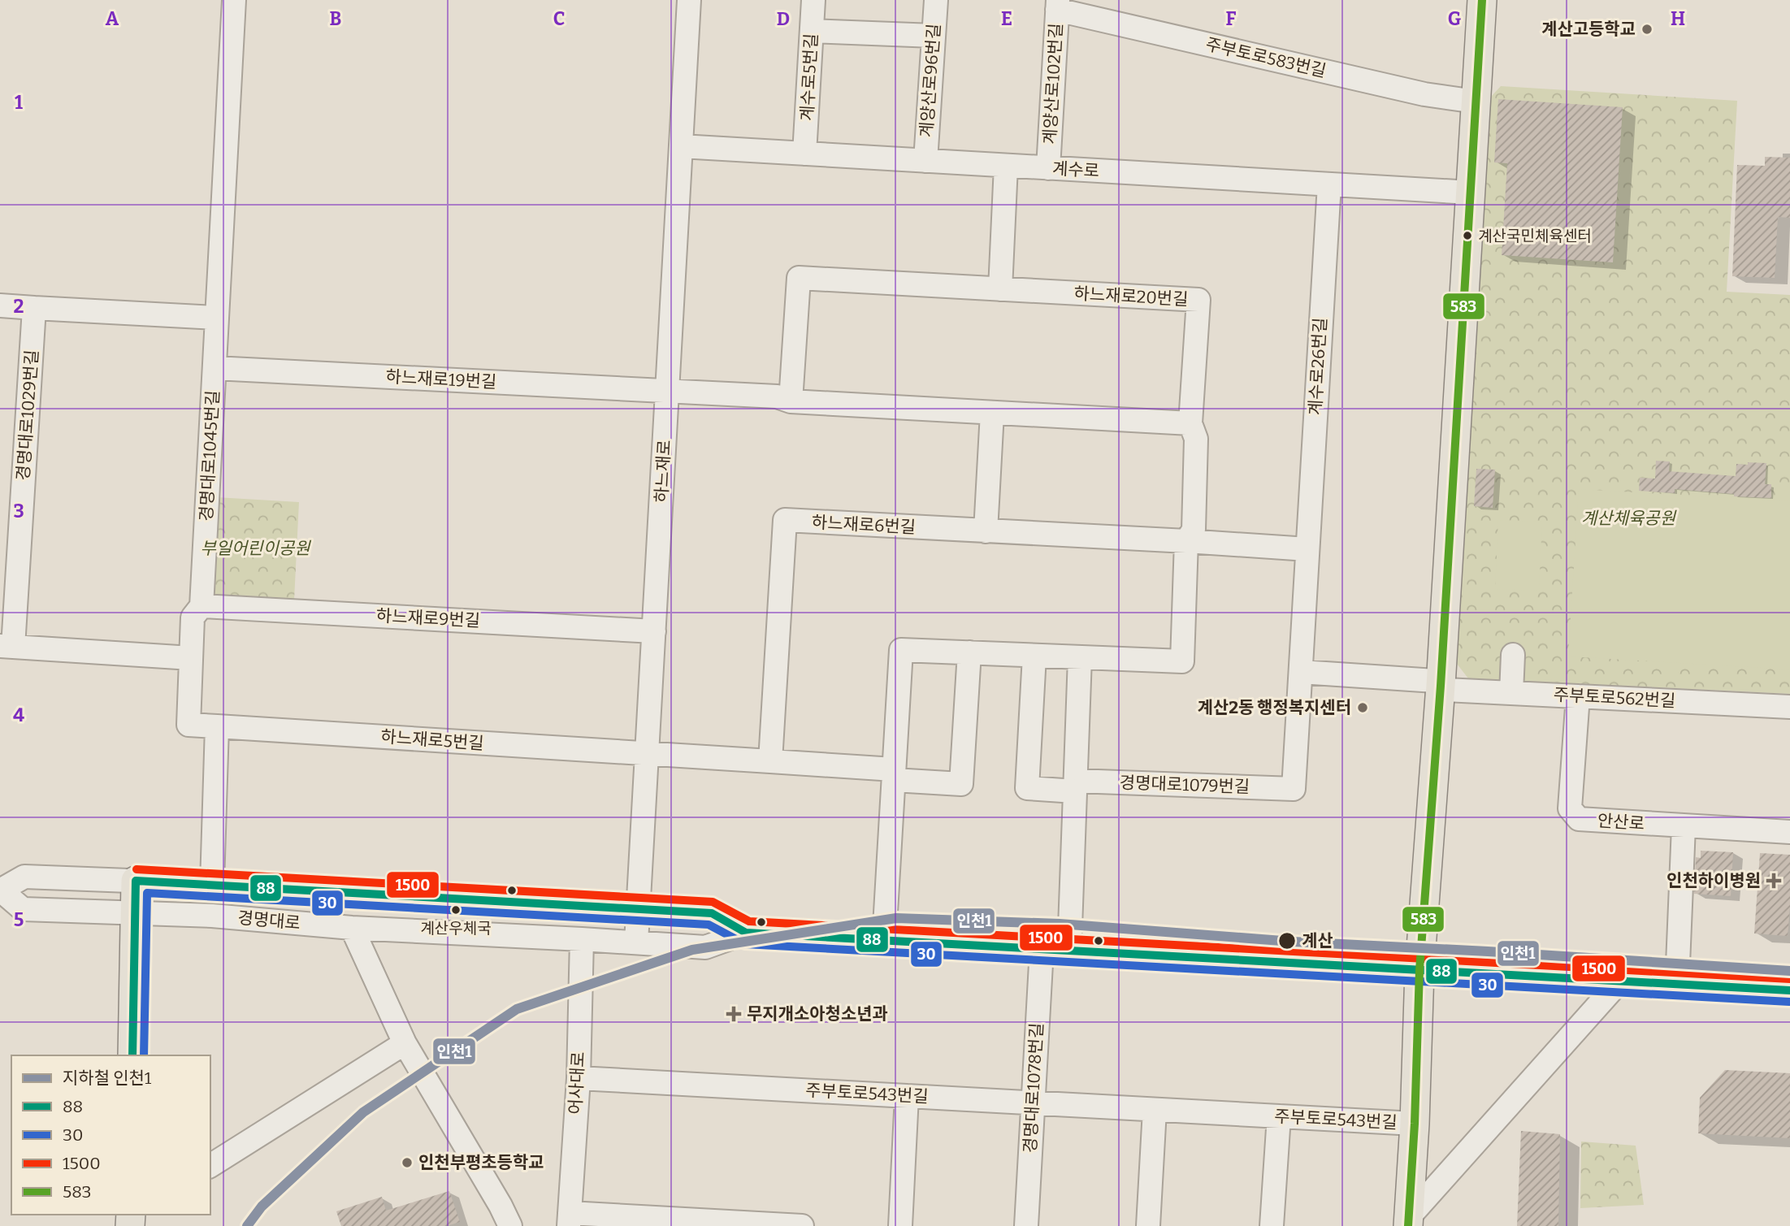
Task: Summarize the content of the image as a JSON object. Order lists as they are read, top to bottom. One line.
{"streets":{"street":["주부토로583번길","계수로5번길","계양산로96번길","계양산로102번길","계수로","하느재로20번길","계수로26번길","하느재로19번길","경명대로1029번길","경명대로1045번길","하느재로","하느재로6번길","하느재로9번길","주부토로562번길","하느재로5번길","경명대로1079번길","안산로","경명대로","어사대로","경명대로1078번길","주부토로543번길"]},"crossings":[["주부토로583번길","계양산로102번길"],["계수로5번길","계수로"],["계양산로96번길","계수로"],["계양산로102번길","계수로"],["계수로","계수로26번길"],["계수로","하느재로"],["계수로26번길","하느재로6번길"],["계수로26번길","주부토로562번길"],["계수로26번길","경명대로1079번길"],["하느재로19번길","경명대로1045번길"],["하느재로19번길","하느재로"],["경명대로1045번길","하느재로9번길"],["경명대로1045번길","하느재로5번길"],["하느재로","하느재로9번길"],["하느재로","하느재로5번길"],["하느재로","경명대로"],["주부토로562번길","안산로"],["경명대로","어사대로"],["경명대로","경명대로1078번길"],["어사대로","주부토로543번길"],["경명대로1078번길","주부토로543번길"]],"parks":["계산체육공원","부일어린이공원"],"places":{"other":["계산고등학교","계산국민체육센터","계산2동 행정복지센터","계산우체국","계산","인천부평초등학교"],"health":["인천하이병원","무지개소아청소년과"]},"lines":["transit line 583","transit line 1500","transit line 88","transit line 30","metro line 인천1"],"legend":["지하철 인천1","88","30","1500","583"],"grid":{"columns":["A","B","C","D","E","F","G","H"],"rows":["1","2","3","4","5"]}}
